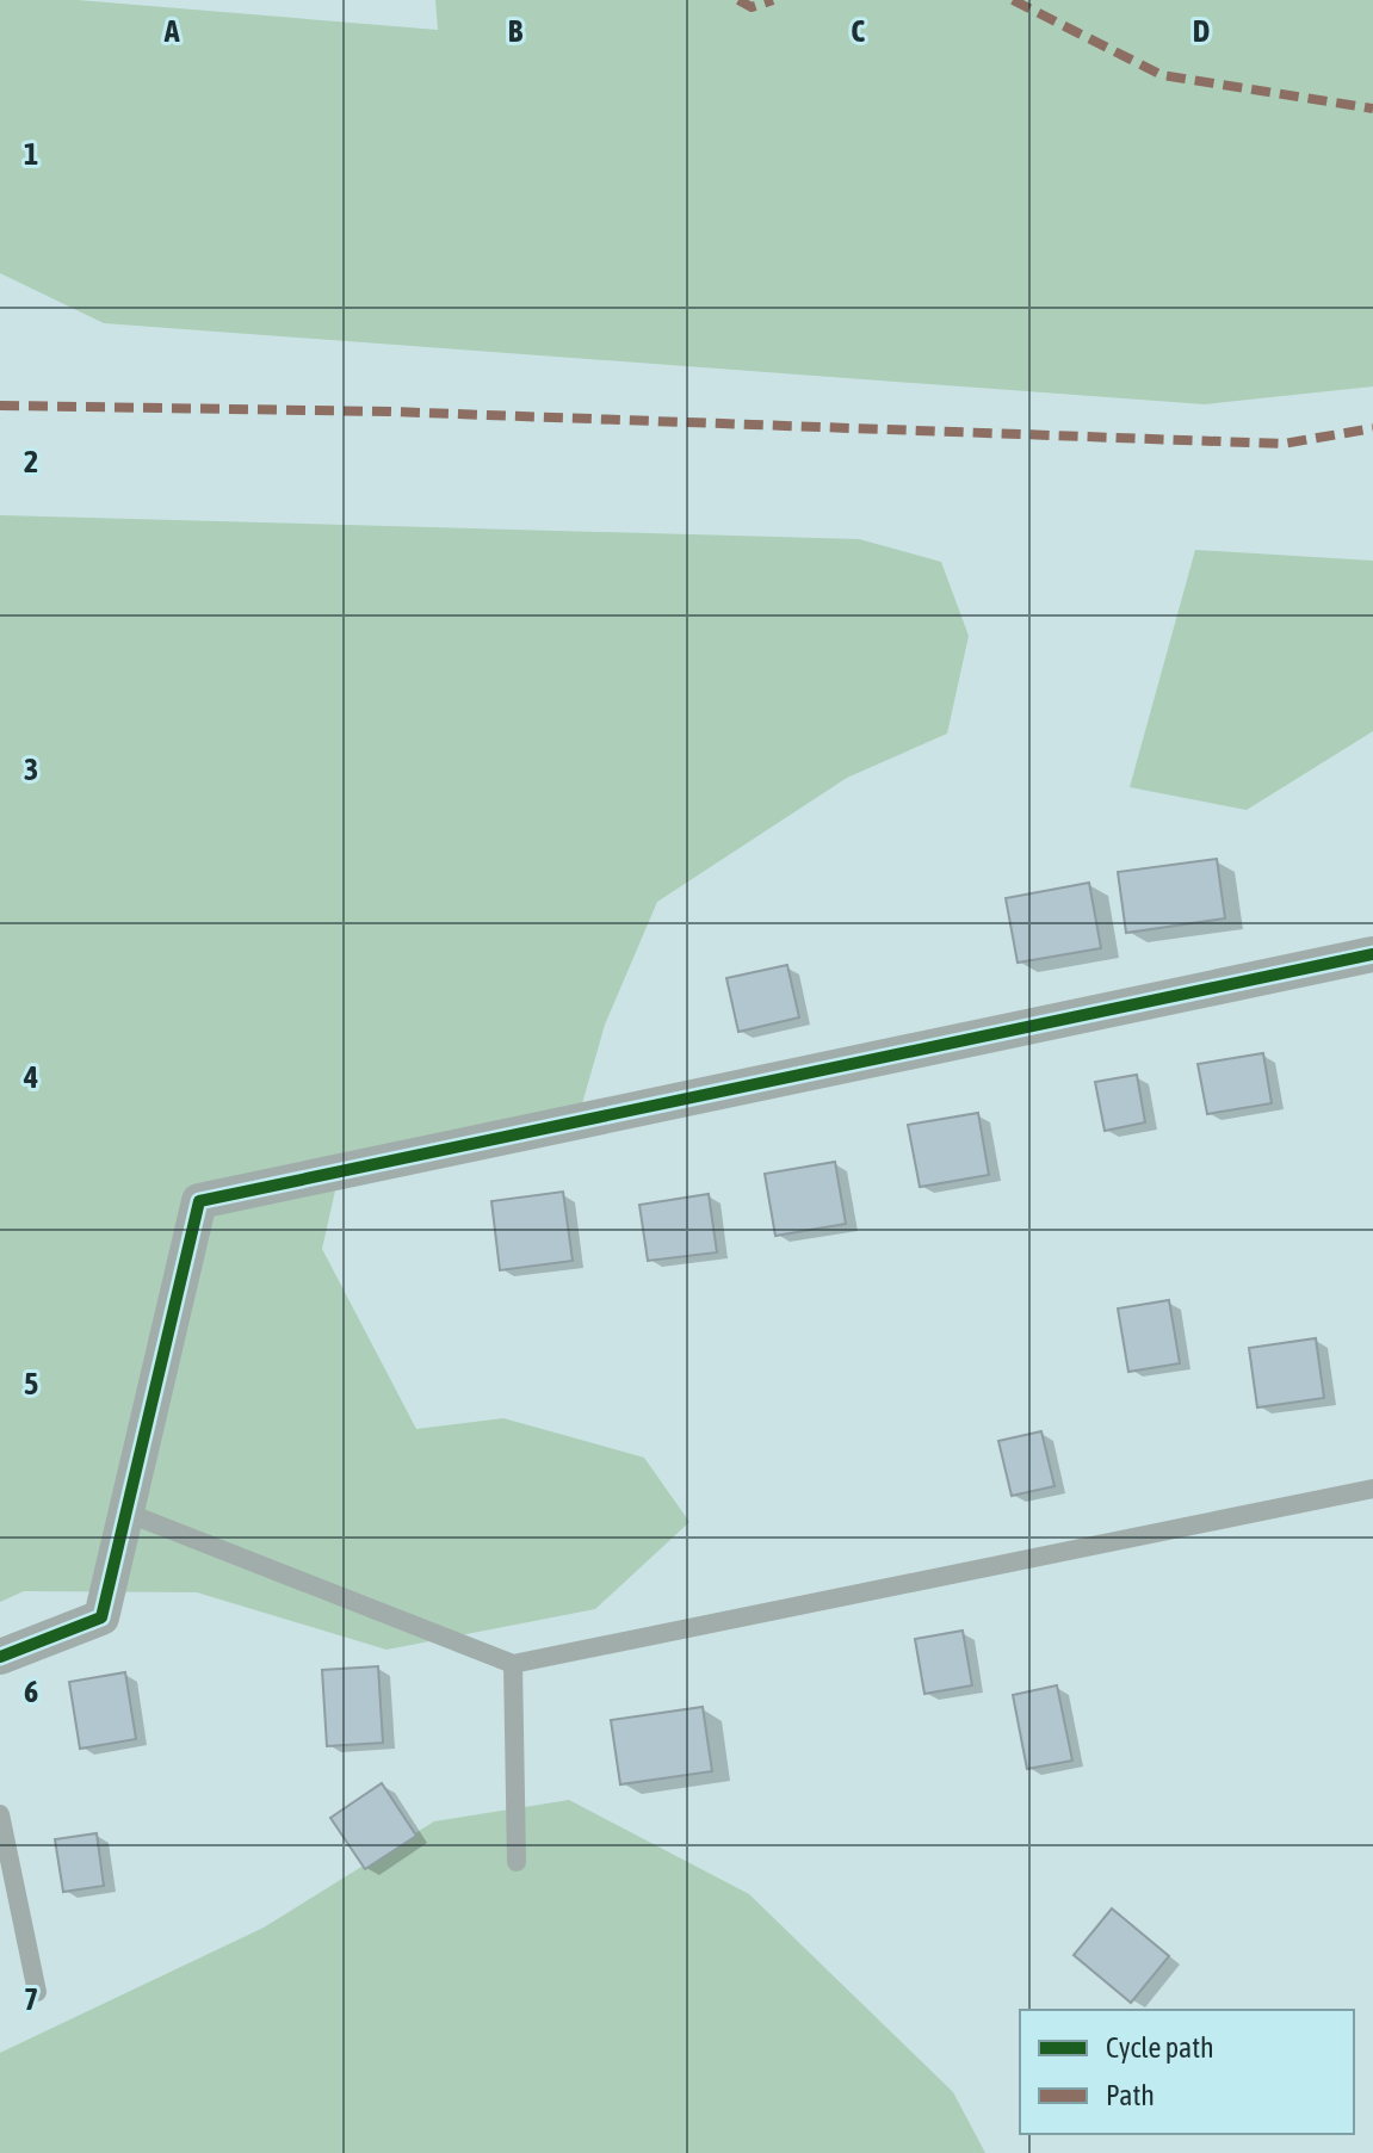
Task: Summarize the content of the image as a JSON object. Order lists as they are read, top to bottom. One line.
{"legend":["Cycle path","Path"],"grid":{"columns":["A","B","C","D"],"rows":["1","2","3","4","5","6","7"]}}
